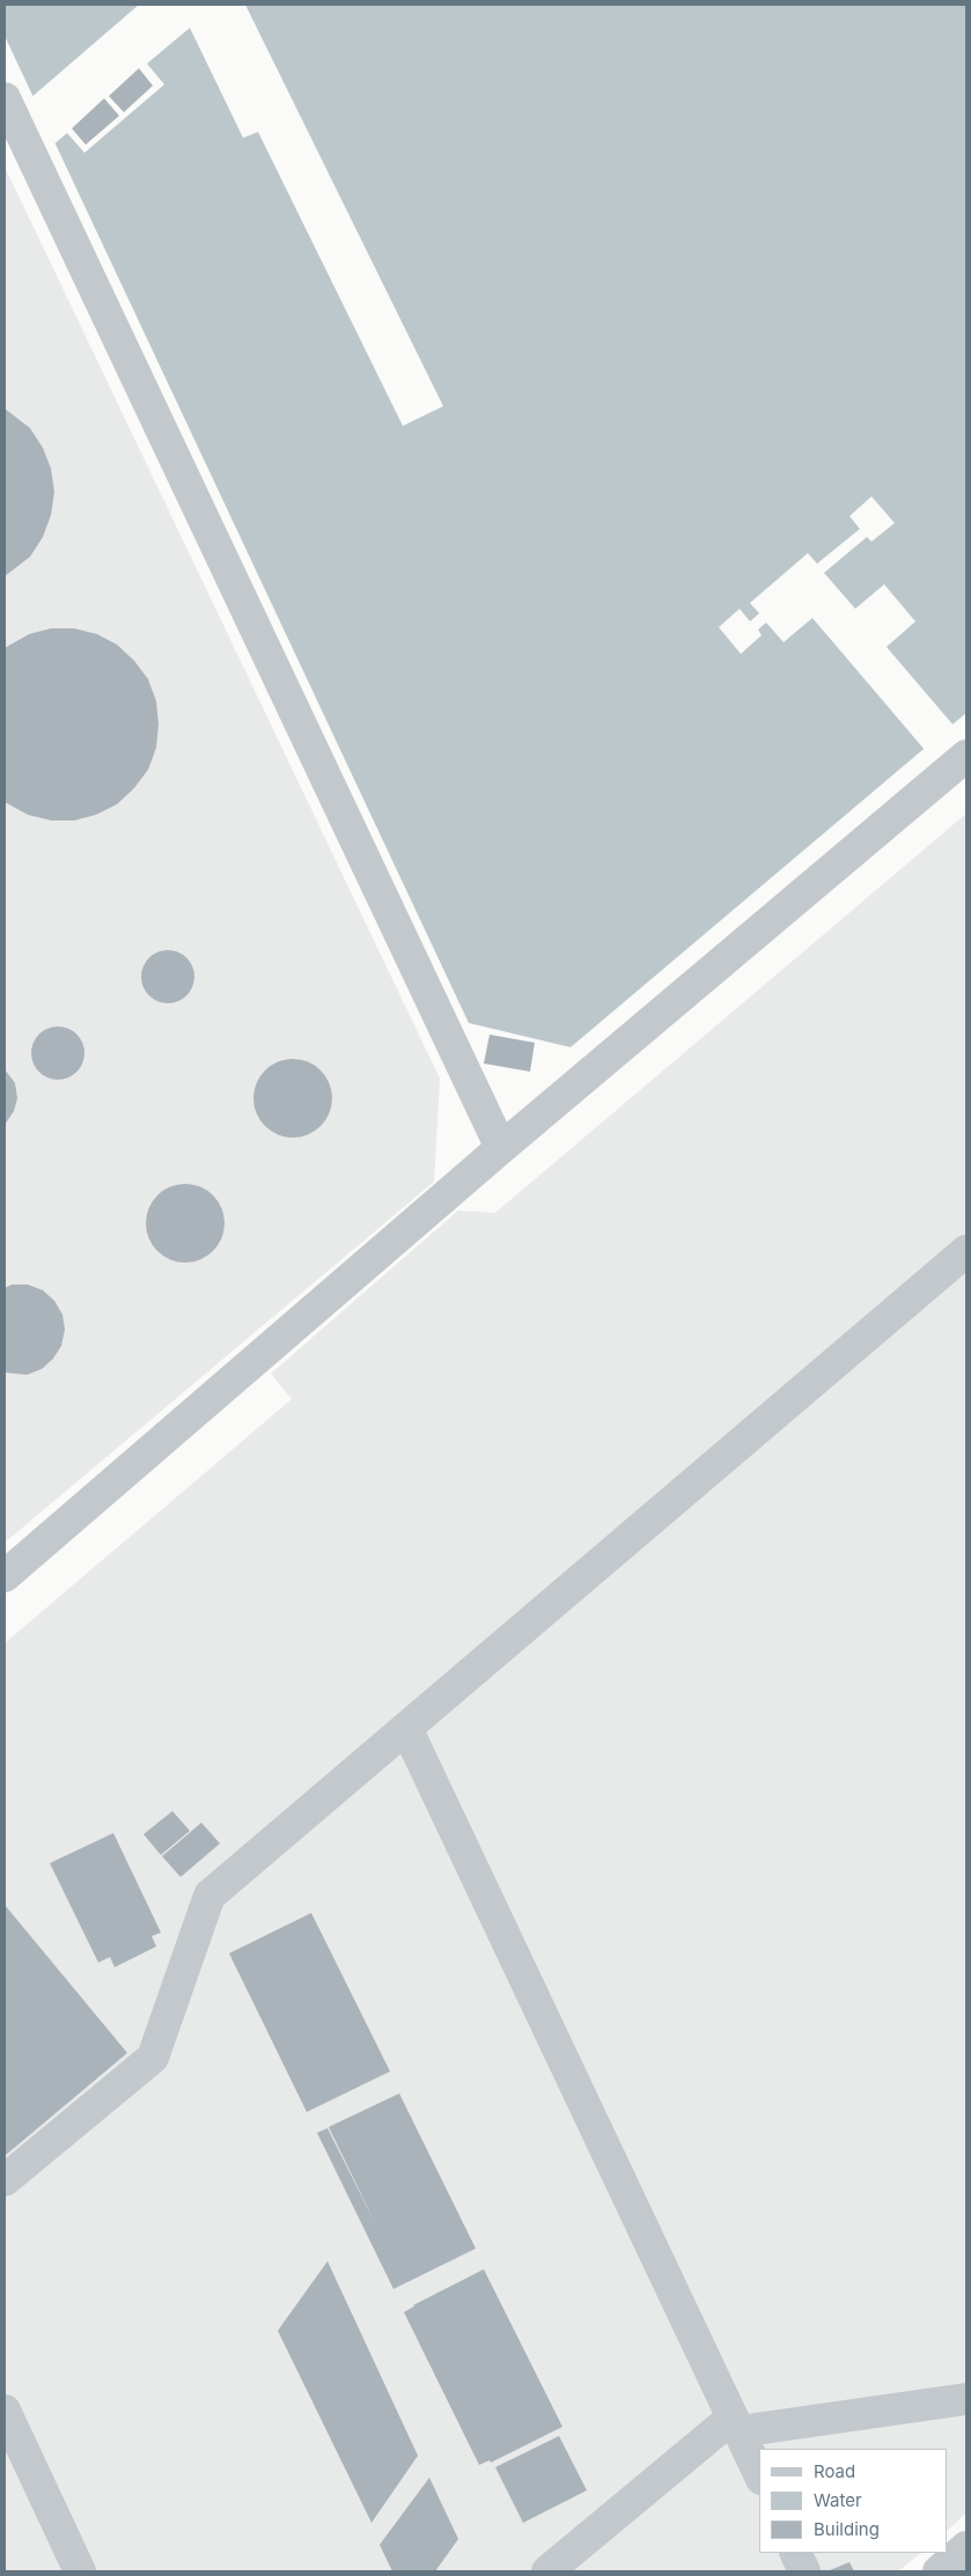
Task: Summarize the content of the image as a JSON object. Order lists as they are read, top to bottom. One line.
{"legend":["Road","Water","Building"]}
